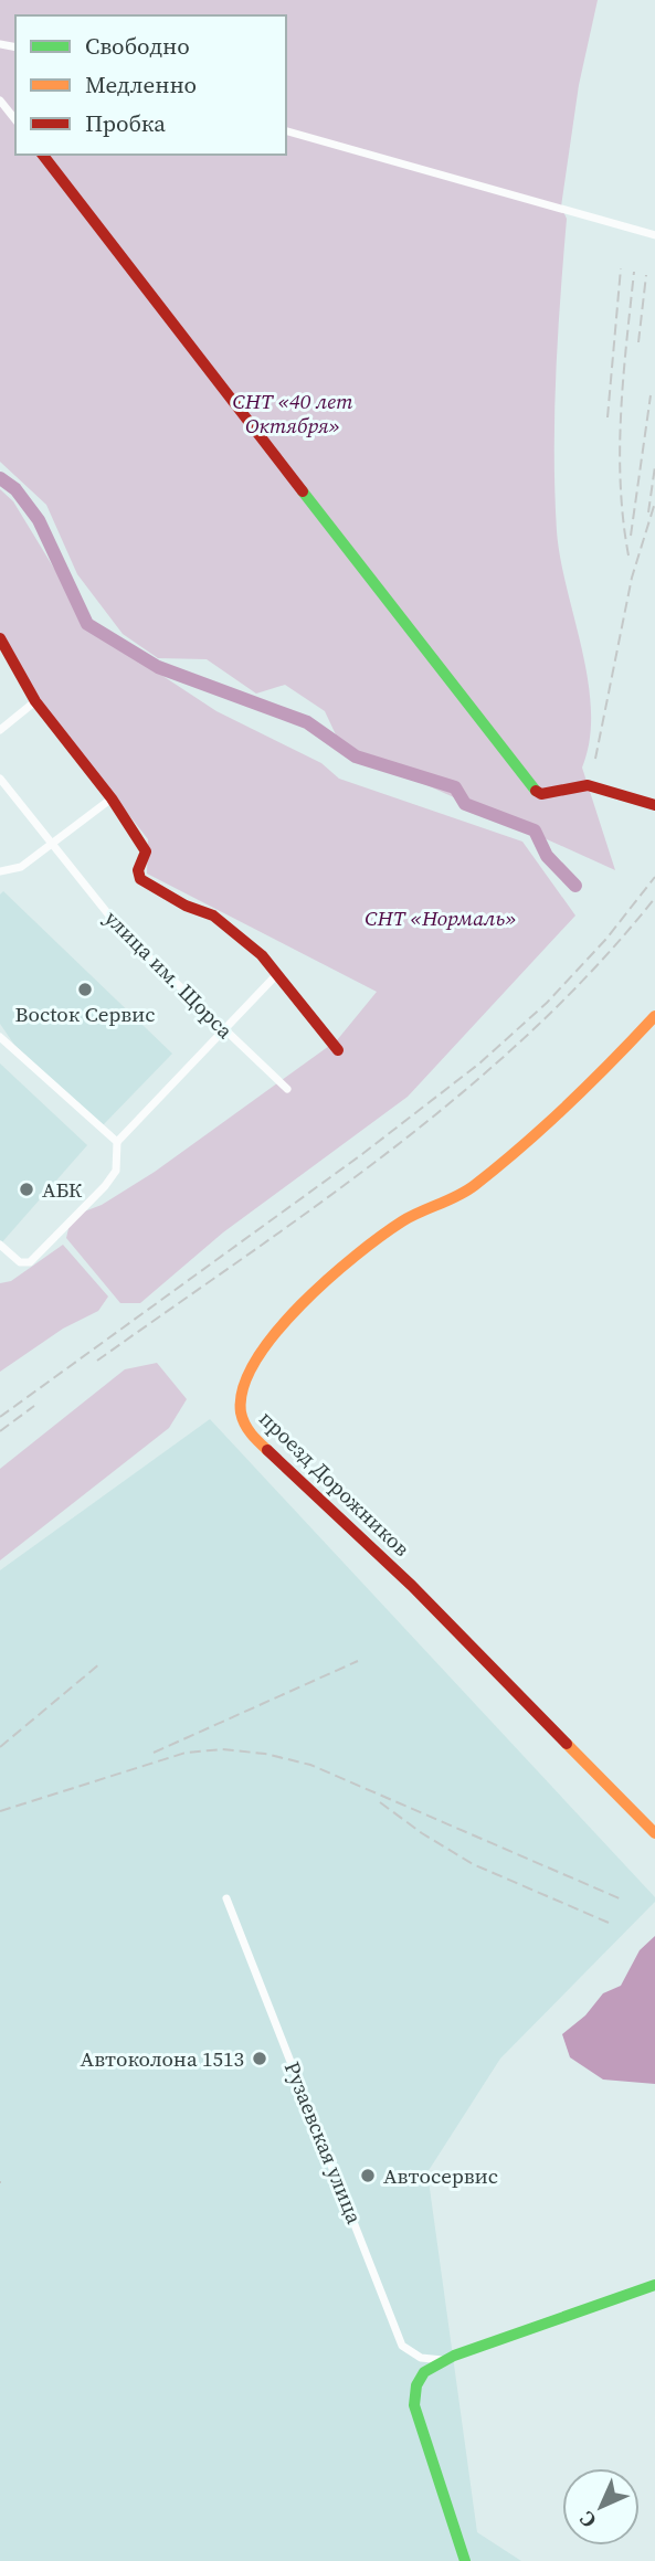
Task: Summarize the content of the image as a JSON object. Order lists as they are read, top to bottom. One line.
{"streets":{"street":["улица им. Щорса","проезд Дорожников","Рузаевская улица"]},"parks":["СНТ «40 лет Октября»","СНТ «Нормаль»"],"places":["Восtок Сервис","АБК","Автоколона 1513","Автосервис"],"legend":["Свободно","Медленно","Пробка"],"north":"bottom left"}
